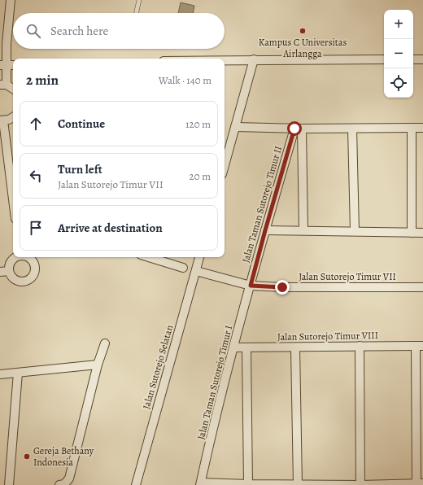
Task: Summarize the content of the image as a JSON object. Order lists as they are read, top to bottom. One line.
{"streets":{"street":["Jalan Taman Sutorejo Timur II","Jalan Sutorejo Timur VII","Jalan Sutorejo Timur VIII","Jalan Sutorejo Selatan","Jalan Taman Sutorejo Timur I"]},"crossings":[["Jalan Taman Sutorejo Timur II","Jalan Sutorejo Timur VII"],["Jalan Taman Sutorejo Timur II","Jalan Taman Sutorejo Timur I"],["Jalan Sutorejo Timur VII","Jalan Sutorejo Selatan"],["Jalan Sutorejo Timur VII","Jalan Taman Sutorejo Timur I"],["Jalan Sutorejo Timur VIII","Jalan Taman Sutorejo Timur I"]],"places":["Kampus C Universitas Airlangga","Gereja Bethany Indonesia"],"page":{"map_buttons":["+","−"],"search":"Search here","heading":["2 min","Walk · 140 m"],"list":[["Continue","120 m"],["Turn left","Jalan Sutorejo Timur VII","20 m"],"Arrive at destination"]}}
